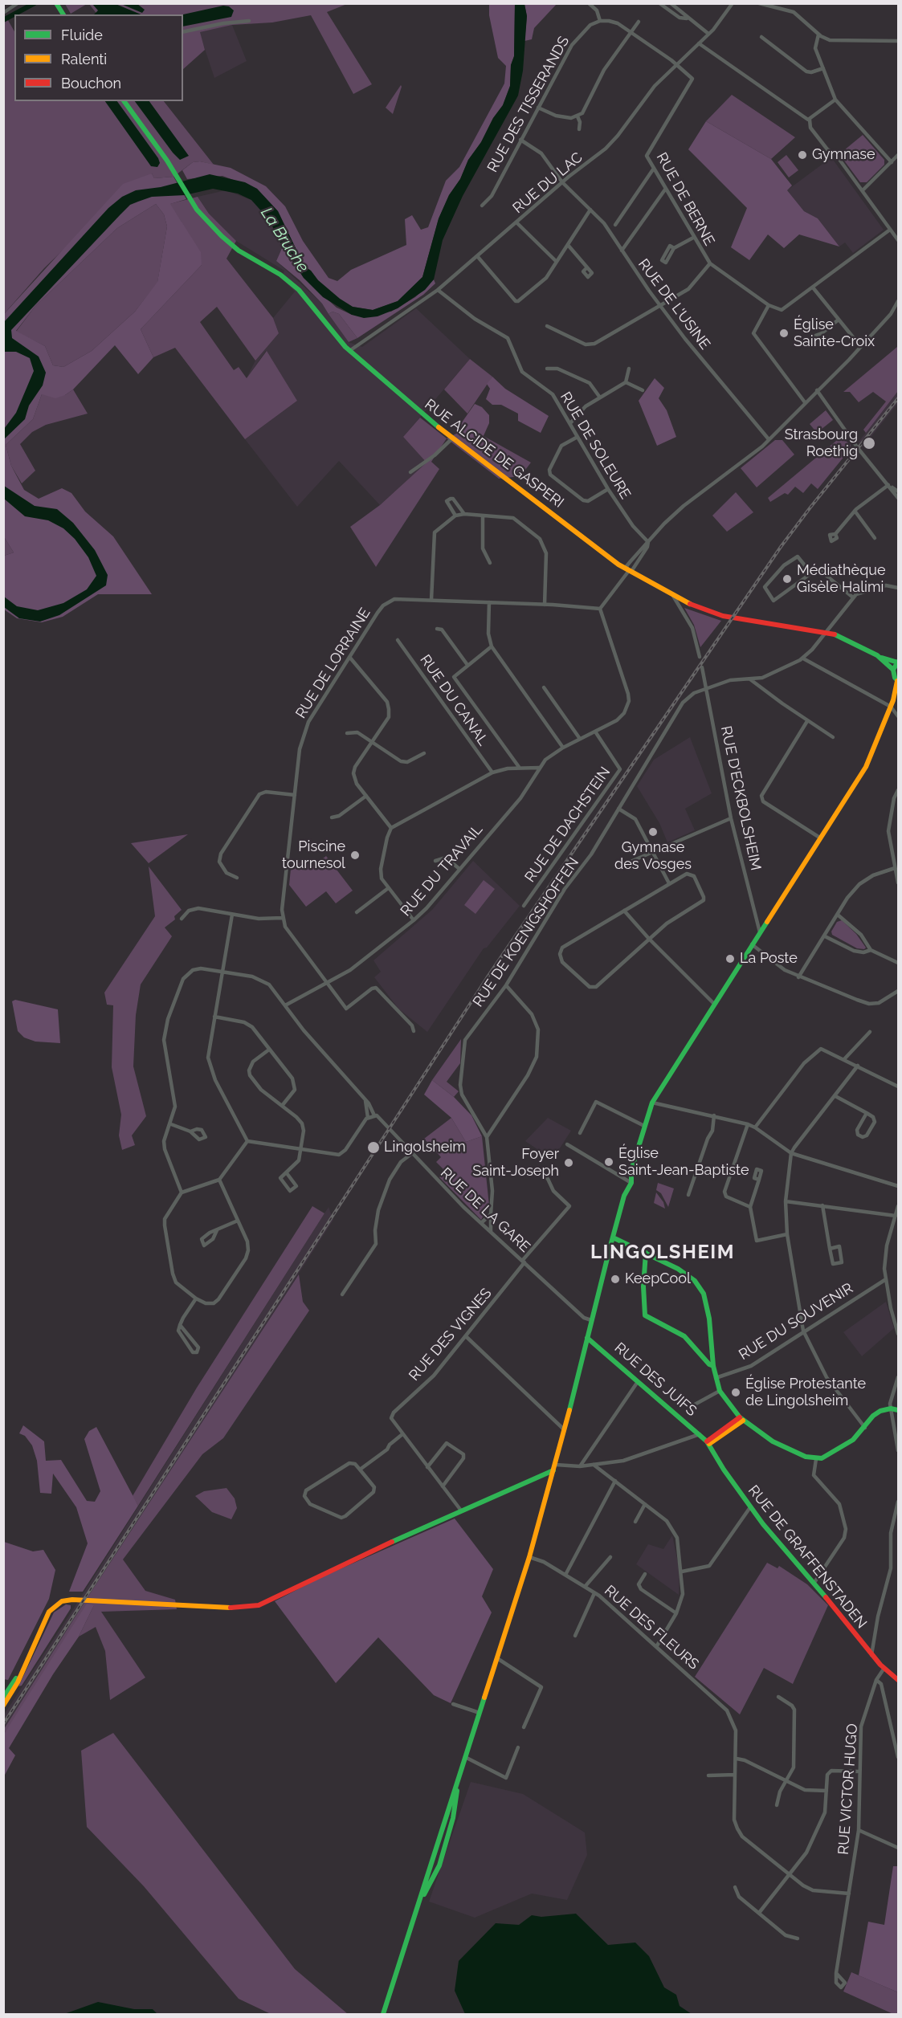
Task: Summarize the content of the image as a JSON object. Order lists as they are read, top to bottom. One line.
{"streets":{"main road":["RUE ALCIDE DE GASPERI","RUE DES JUIFS","RUE DE GRAFFENSTADEN"],"street":["RUE DES TISSERANDS","RUE DU LAC","RUE DE BERNE","RUE DE L'USINE","RUE DE SOLEURE","RUE DE LORRAINE","RUE DU CANAL","RUE D'ECKBOLSHEIM","RUE DE DACHSTEIN","RUE DU TRAVAIL","RUE DE KOENIGSHOFFEN","RUE DE LA GARE","RUE DU SOUVENIR","RUE DES VIGNES","RUE DES FLEURS","RUE VICTOR HUGO"]},"crossings":[["RUE DES TISSERANDS","RUE DE L'USINE"],["RUE DU LAC","RUE DE BERNE"],["RUE DU LAC","RUE DE L'USINE"],["RUE DU LAC","RUE DE SOLEURE"],["RUE DU LAC","RUE ALCIDE DE GASPERI"],["RUE DE LORRAINE","RUE DU TRAVAIL"],["RUE D'ECKBOLSHEIM","RUE DE KOENIGSHOFFEN"],["RUE DE DACHSTEIN","RUE DU TRAVAIL"],["RUE DU TRAVAIL","RUE DE LA GARE"],["RUE DE KOENIGSHOFFEN","RUE DE LA GARE"],["RUE DE LA GARE","RUE DES VIGNES"],["RUE DES JUIFS","RUE DE GRAFFENSTADEN"],["RUE DE GRAFFENSTADEN","RUE VICTOR HUGO"]],"districts":["LINGOLSHEIM"],"water":["La Bruche"],"places":["Gymnase","Église Sainte-Croix","Strasbourg Roethig","Médiathèque Gisèle Halimi","Gymnase des Vosges","Piscine tournesol","La Poste","Lingolsheim","Église Saint-Jean-Baptiste","Foyer Saint-Joseph","KeepCool","Église Protestante de Lingolsheim"],"legend":["Fluide","Ralenti","Bouchon"]}
